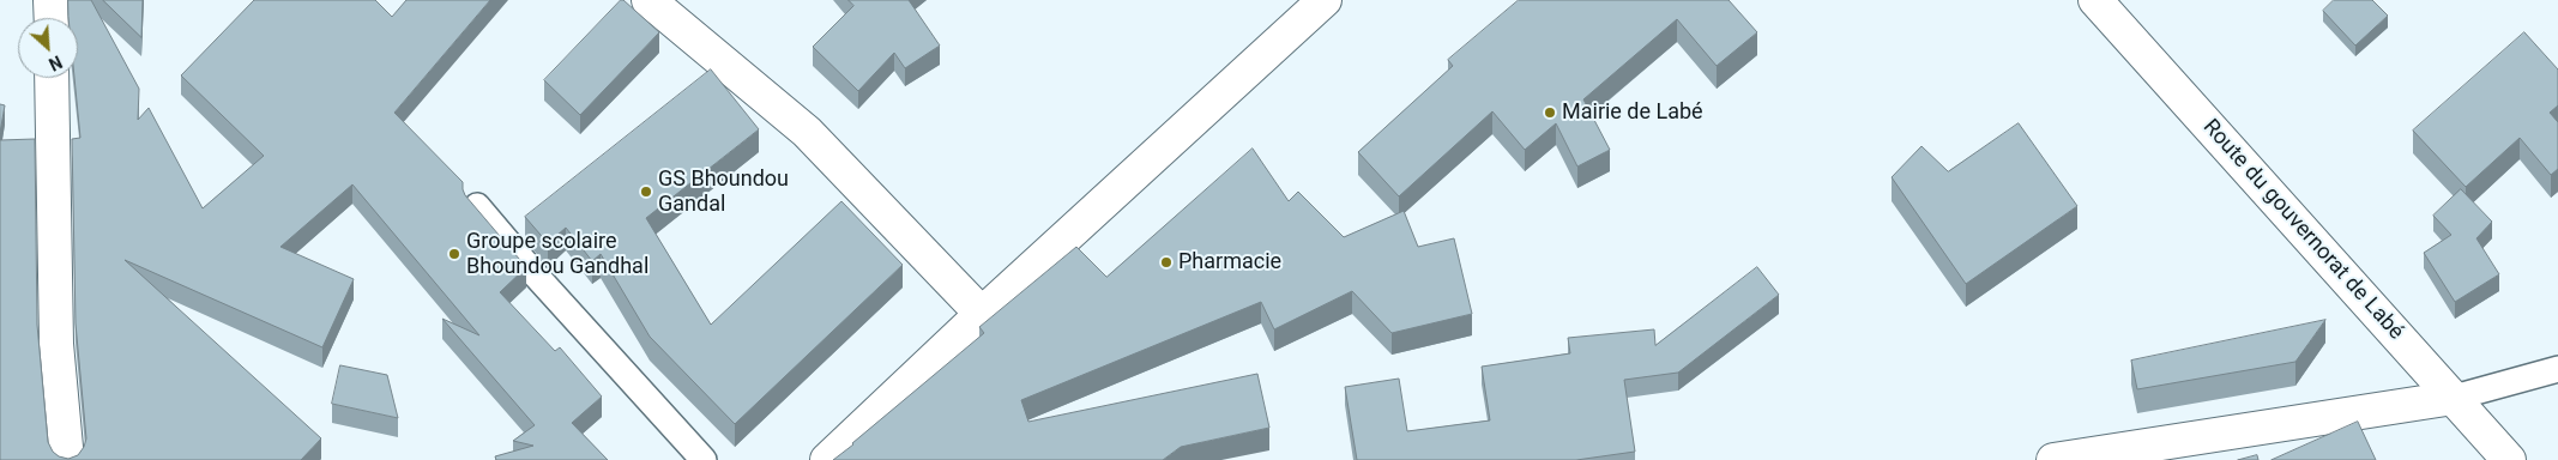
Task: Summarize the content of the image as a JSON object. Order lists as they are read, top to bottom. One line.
{"streets":{"street":["Route du gouvernorat de Labé"]},"places":["Mairie de Labé","GS Bhoundou Gandal","Groupe scolaire Bhoundou Gandhal","Pharmacie"],"north":"bottom right"}
